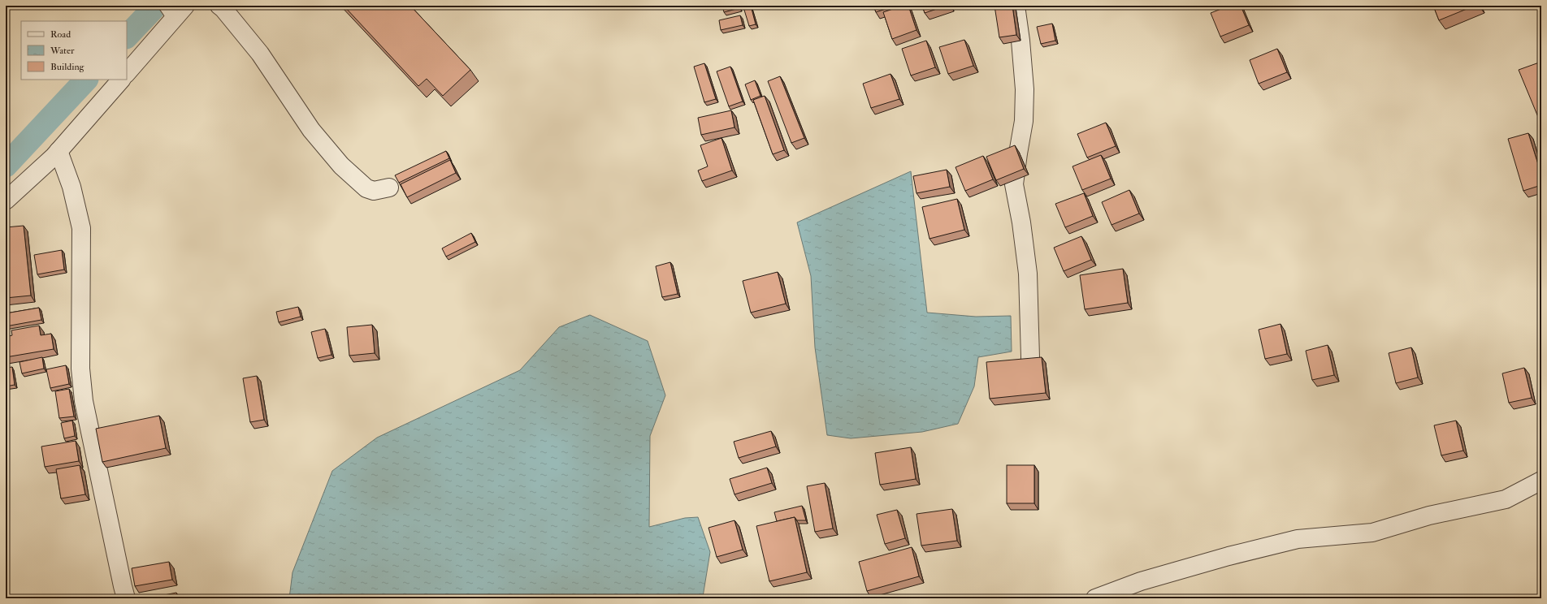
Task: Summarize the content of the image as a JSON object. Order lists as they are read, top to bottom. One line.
{"legend":["Road","Water","Building"]}
